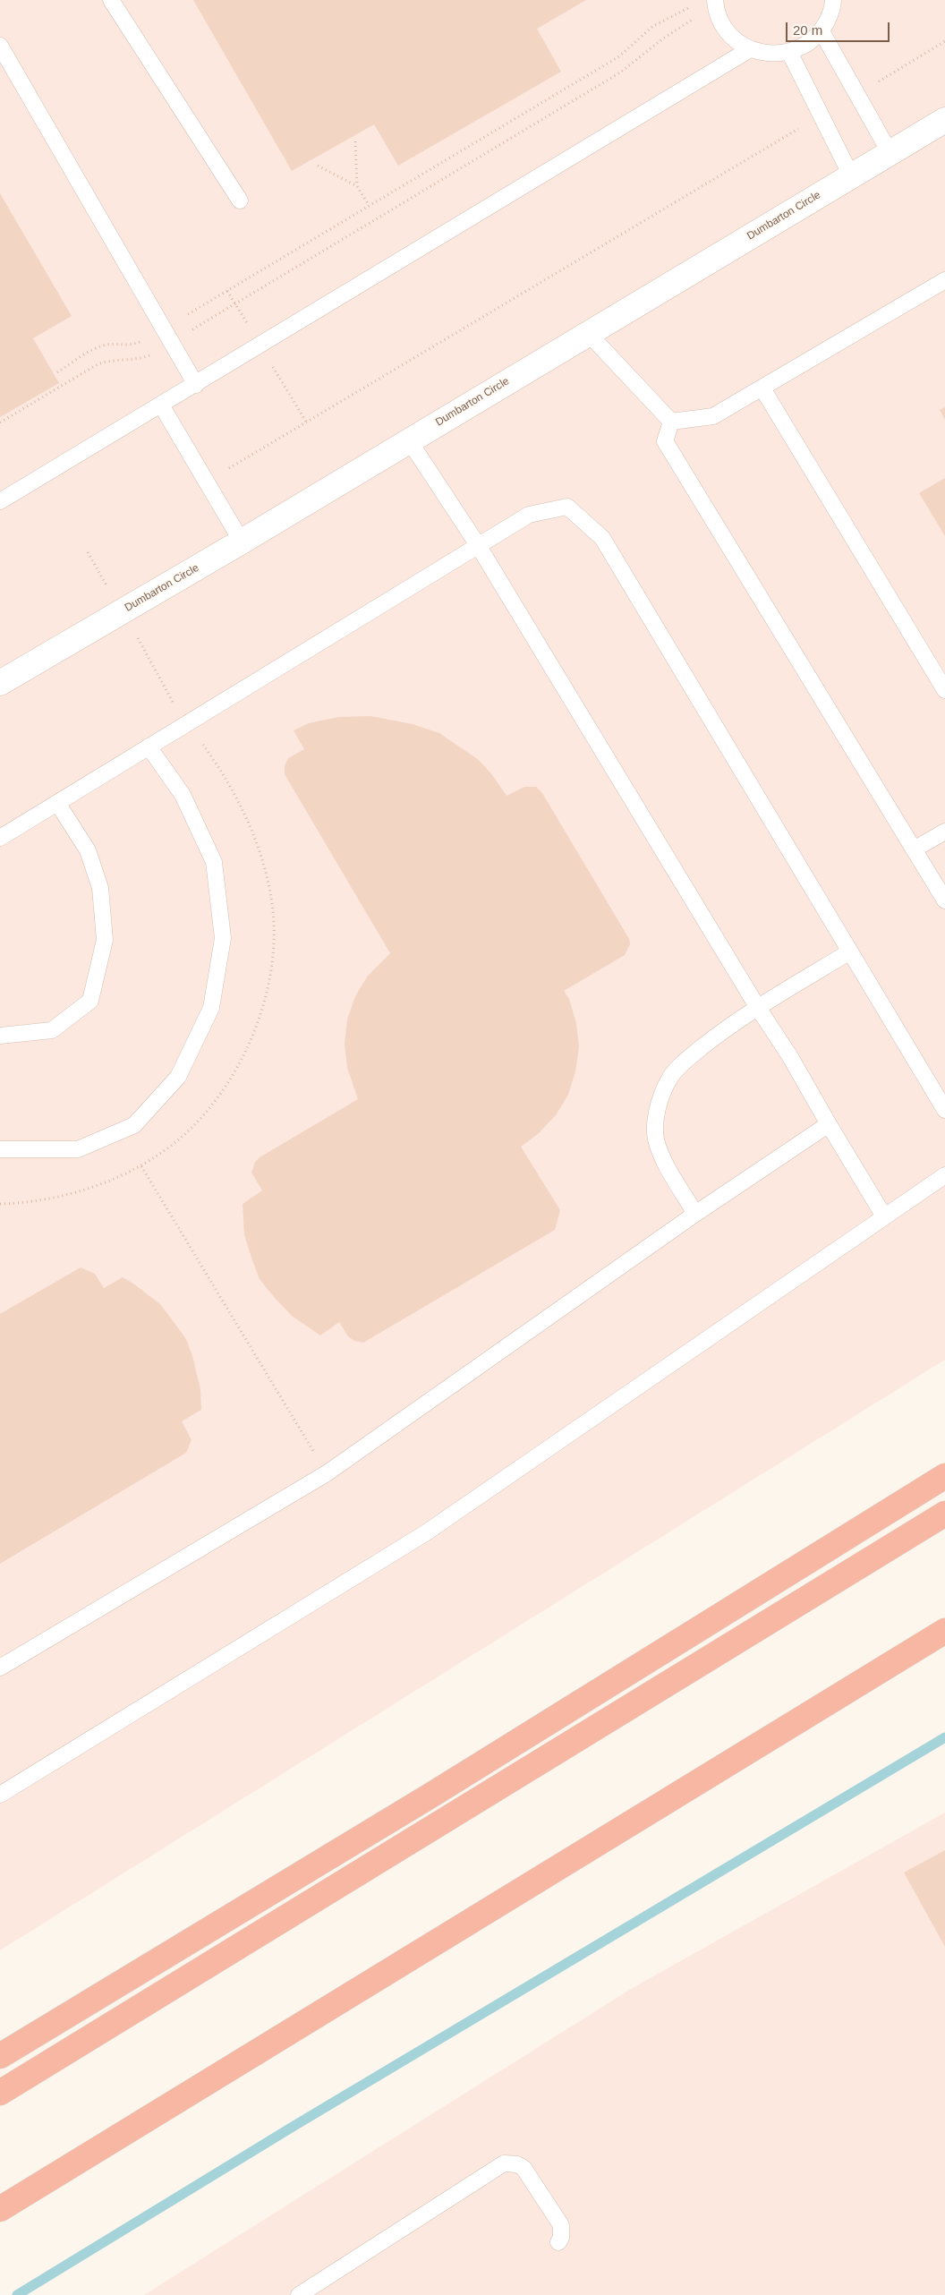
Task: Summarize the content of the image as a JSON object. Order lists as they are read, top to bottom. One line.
{"streets":{"street":["Dumbarton Circle"]},"scale_bar":"20 m"}
